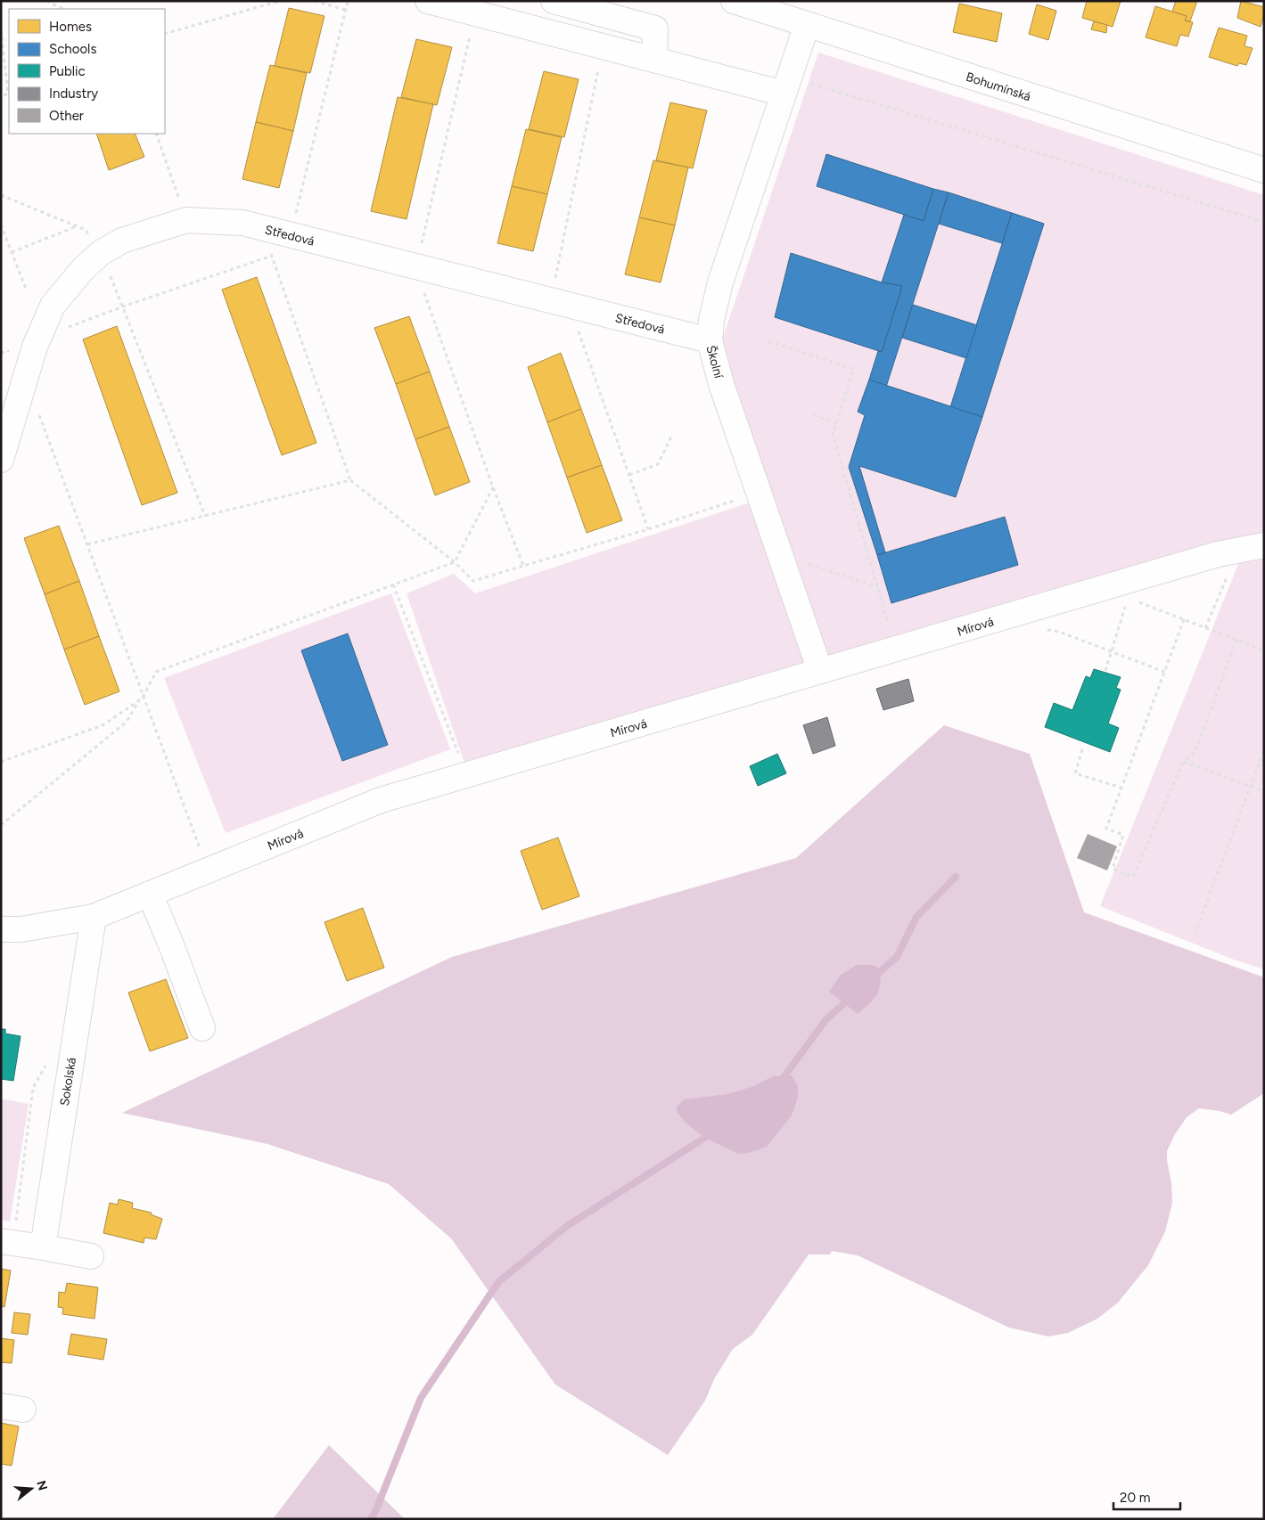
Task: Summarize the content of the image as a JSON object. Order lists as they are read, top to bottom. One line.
{"streets":{"street":["Bohumínská","Středová","Školní","Mírová","Sokolská"]},"crossings":[["Bohumínská","Školní"],["Středová","Školní"],["Školní","Mírová"],["Mírová","Sokolská"]],"legend":["Homes","Schools","Public","Industry","Other"],"scale_bar":"20 m","north":"right"}
